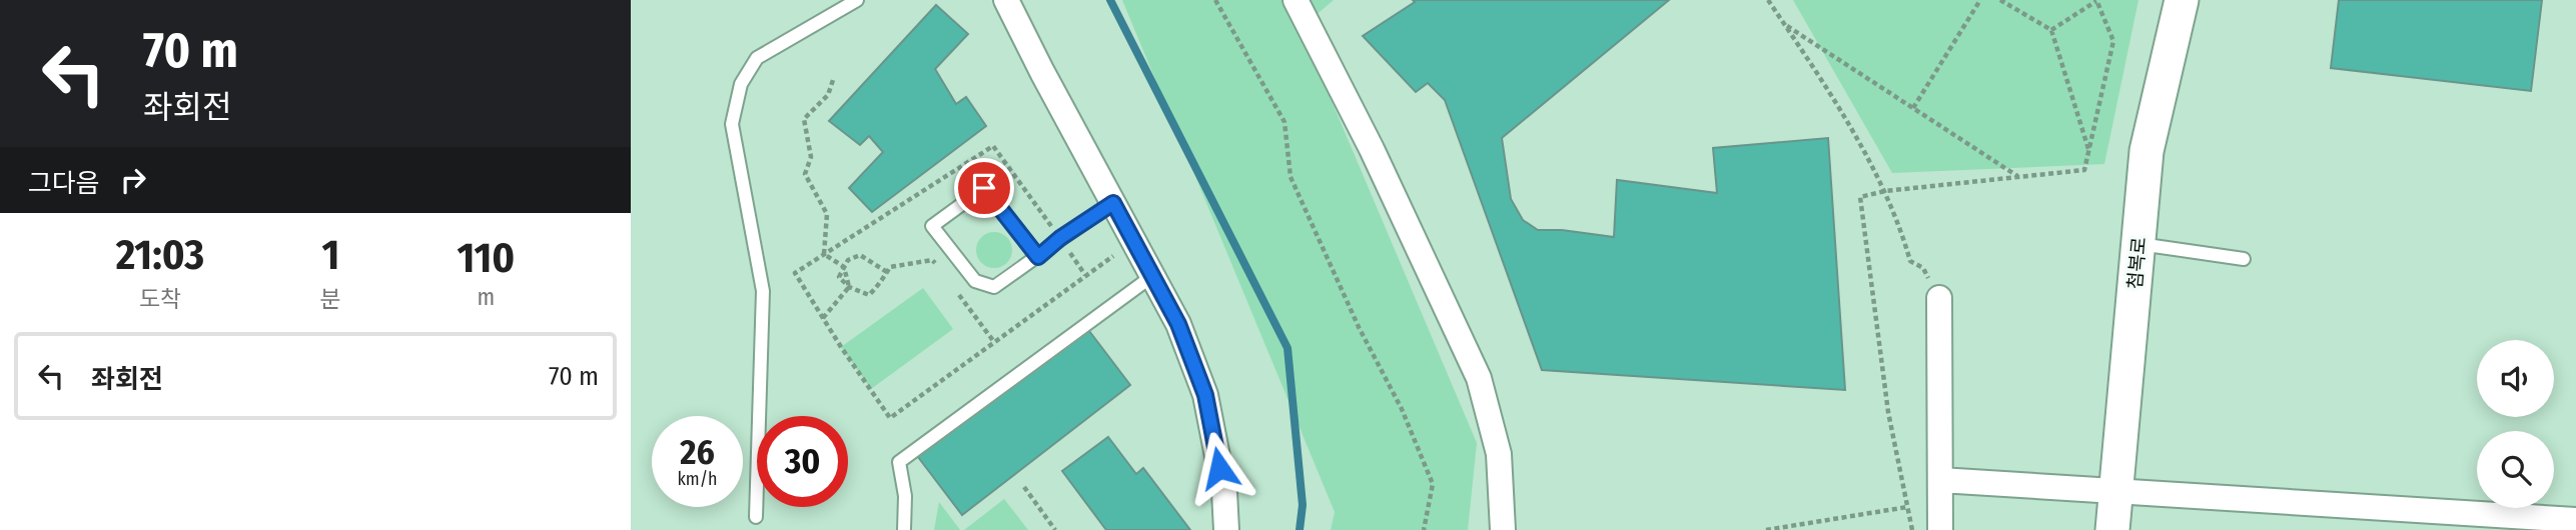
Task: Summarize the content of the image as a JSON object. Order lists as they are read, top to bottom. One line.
{"streets":{"street":["첨복로"]},"page":{"turn":["70 m","좌회전"],"then":"그다음","eta":["21:03","도착","1","분","110","m"],"list":[{"name":"좌회전","value":"70 m"}],"speed":"26 km/h","limit":"30"}}
